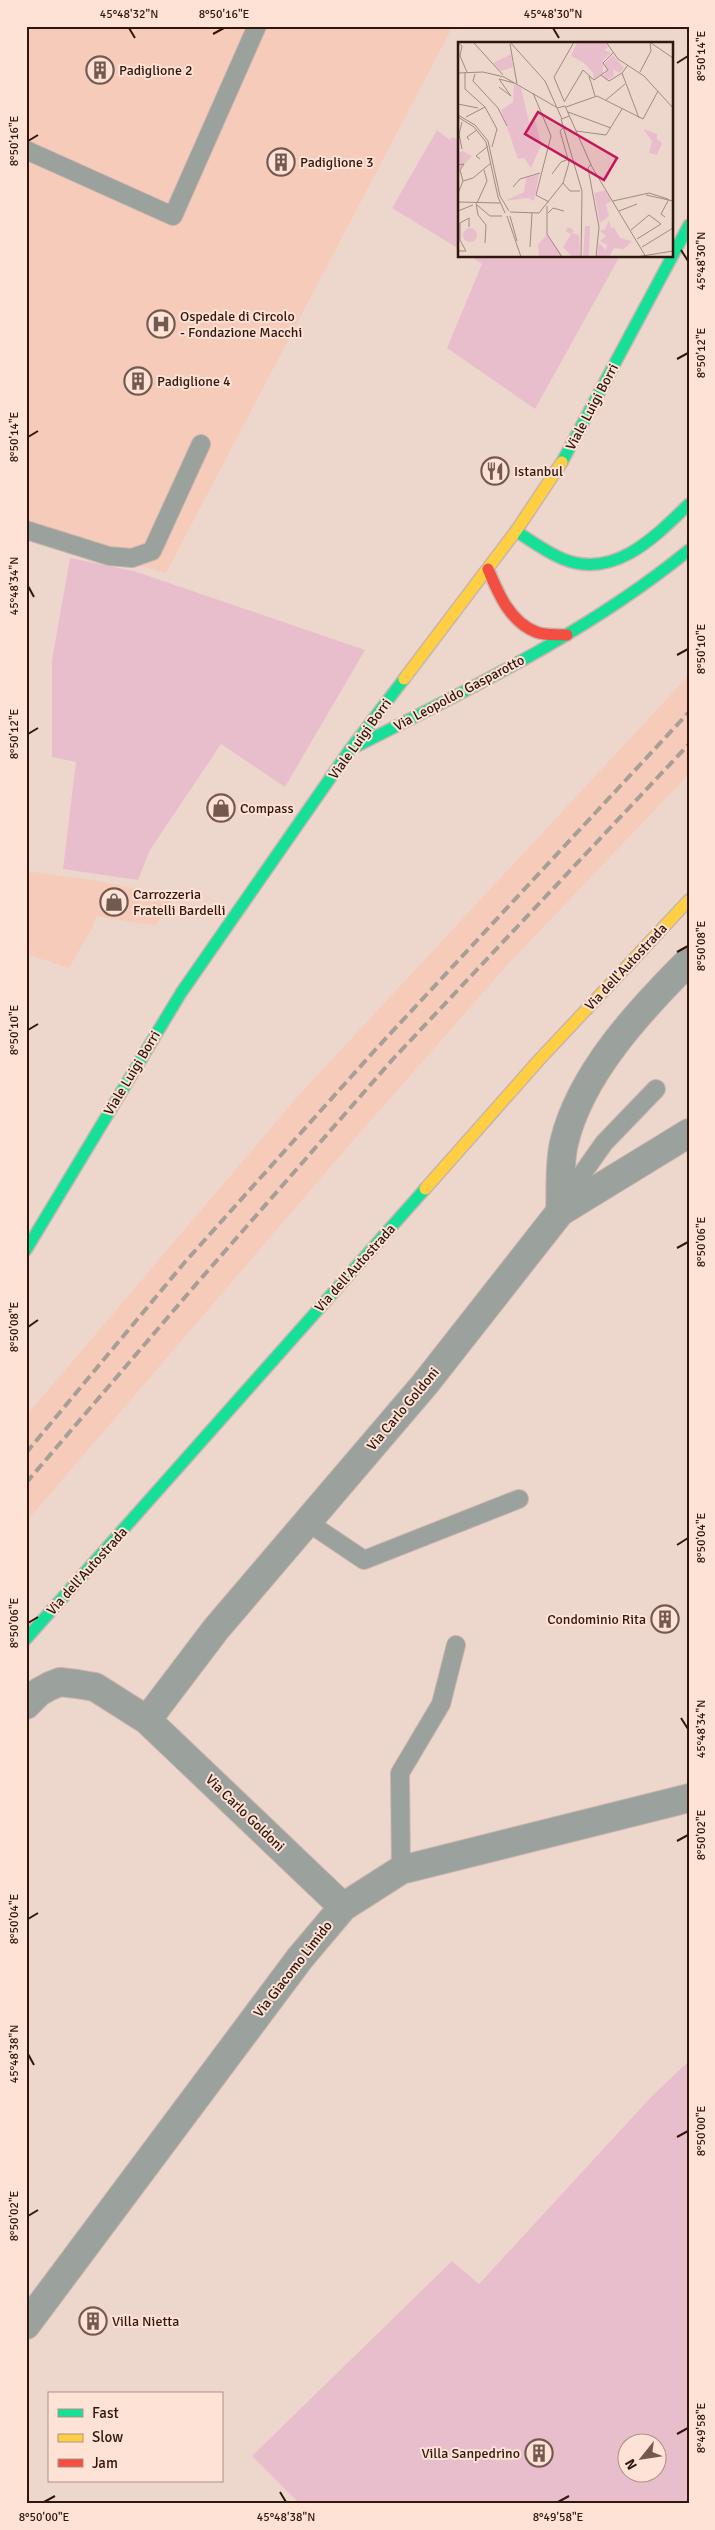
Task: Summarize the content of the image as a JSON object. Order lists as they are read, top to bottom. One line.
{"streets":{"main road":["Viale Luigi Borri","Via Leopoldo Gasparotto","Via dell'Autostrada"],"street":["Via Carlo Goldoni","Via Giacomo Limido"]},"crossings":[["Viale Luigi Borri","Via Leopoldo Gasparotto"],["Via Carlo Goldoni","Via Giacomo Limido"]],"places":{"building":["Padiglione 2","Padiglione 3","Padiglione 4","Condominio Rita","Villa Nietta","Villa Sanpedrino"],"hospital":["Ospedale di Circolo - Fondazione Macchi"],"restaurant":["Istanbul"],"shop":["Compass","Carrozzeria Fratelli Bardelli"]},"legend":["Fast","Slow","Jam"],"north":"bottom left","coordinates":["45°48'32\"N","8°50'16\"E","45°48'30\"N","8°50'14\"E","8°50'12\"E","45°48'34\"N","8°50'10\"E","8°50'08\"E","8°50'06\"E","8°50'04\"E","8°50'02\"E","45°48'38\"N","8°50'00\"E","8°49'58\"E"]}
